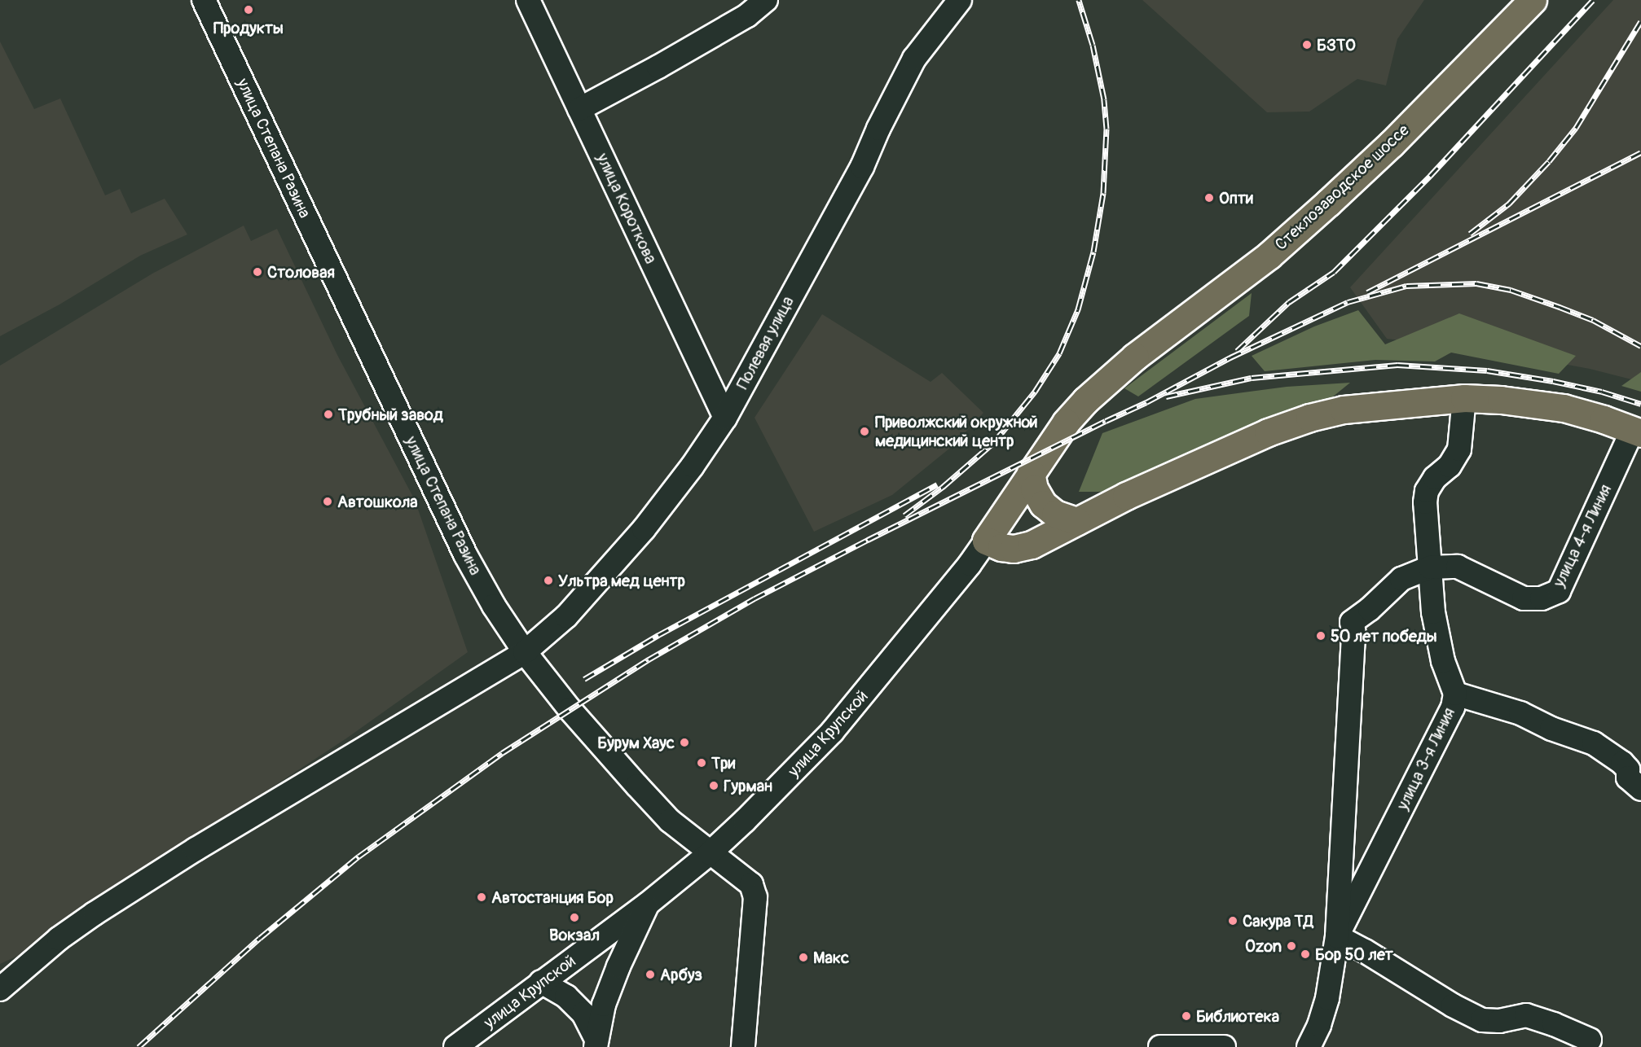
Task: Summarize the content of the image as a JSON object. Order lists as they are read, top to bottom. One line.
{"streets":{"main road":["Стеклозаводское шоссе","улица Крупской"],"street":["улица Степана Разина","улица Короткова","Полевая улица","улица 4-я Линия","улица 3-я Линия"]},"crossings":[["улица Степана Разина","Полевая улица"],["улица Степана Разина","улица Крупской"],["Стеклозаводское шоссе","улица Крупской"],["улица Короткова","Полевая улица"],["улица 4-я Линия","улица 3-я Линия"]],"places":["Продукты","БЗТО","Опти","Столовая","Трубный завод","Приволжский окружной медицинский центр","Автошкола","Ультра мед центр","50 лет победы","Бурум Хаус","Три","Гурман","Автостанция Бор","Вокзал","Сакура ТД","Ozon","Бор 50 лет","Макс","Арбуз","Библиотека"]}
